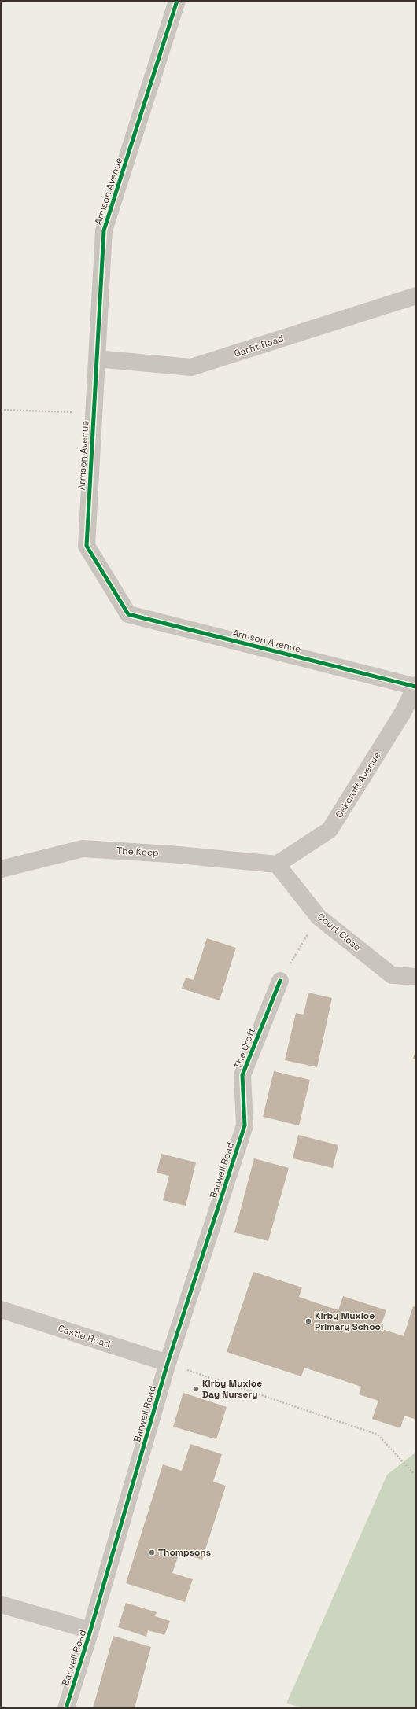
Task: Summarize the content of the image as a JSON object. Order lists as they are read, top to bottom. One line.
{"streets":{"street":["Armson Avenue","Garfit Road","Oakcroft Avenue","The Keep","Court Close","The Croft","Barwell Road","Castle Road"]},"crossings":[["Armson Avenue","Garfit Road"],["Armson Avenue","Oakcroft Avenue"],["Oakcroft Avenue","The Keep"],["Oakcroft Avenue","Court Close"],["The Keep","Court Close"],["The Croft","Barwell Road"],["Barwell Road","Castle Road"]],"places":["Kirby Muxloe Primary School","Kirby Muxloe Day Nursery","Thompsons"]}
